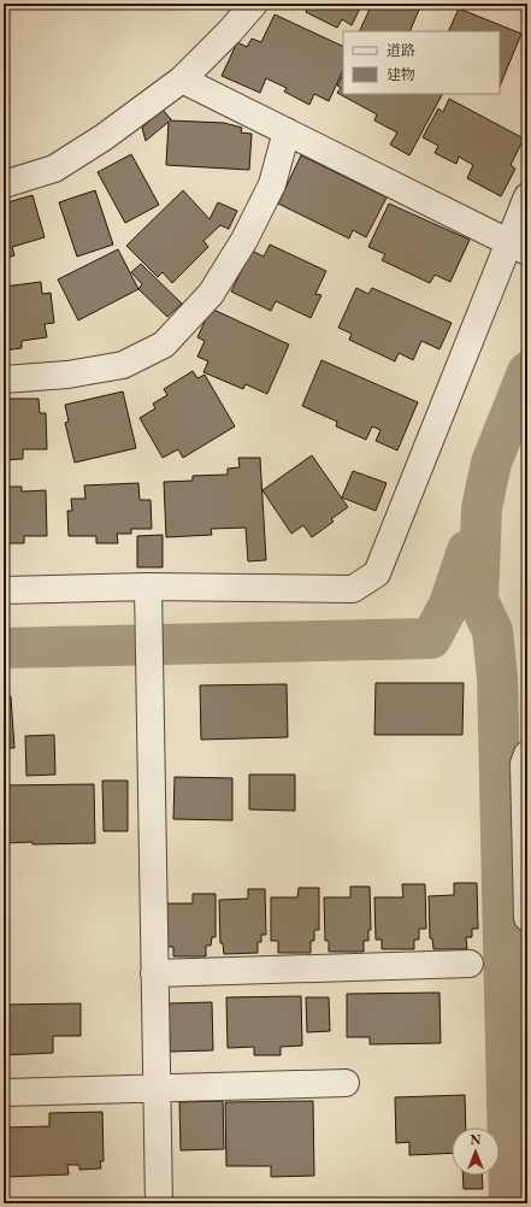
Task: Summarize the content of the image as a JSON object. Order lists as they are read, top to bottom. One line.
{"legend":["道路","建物"],"north":"top"}
